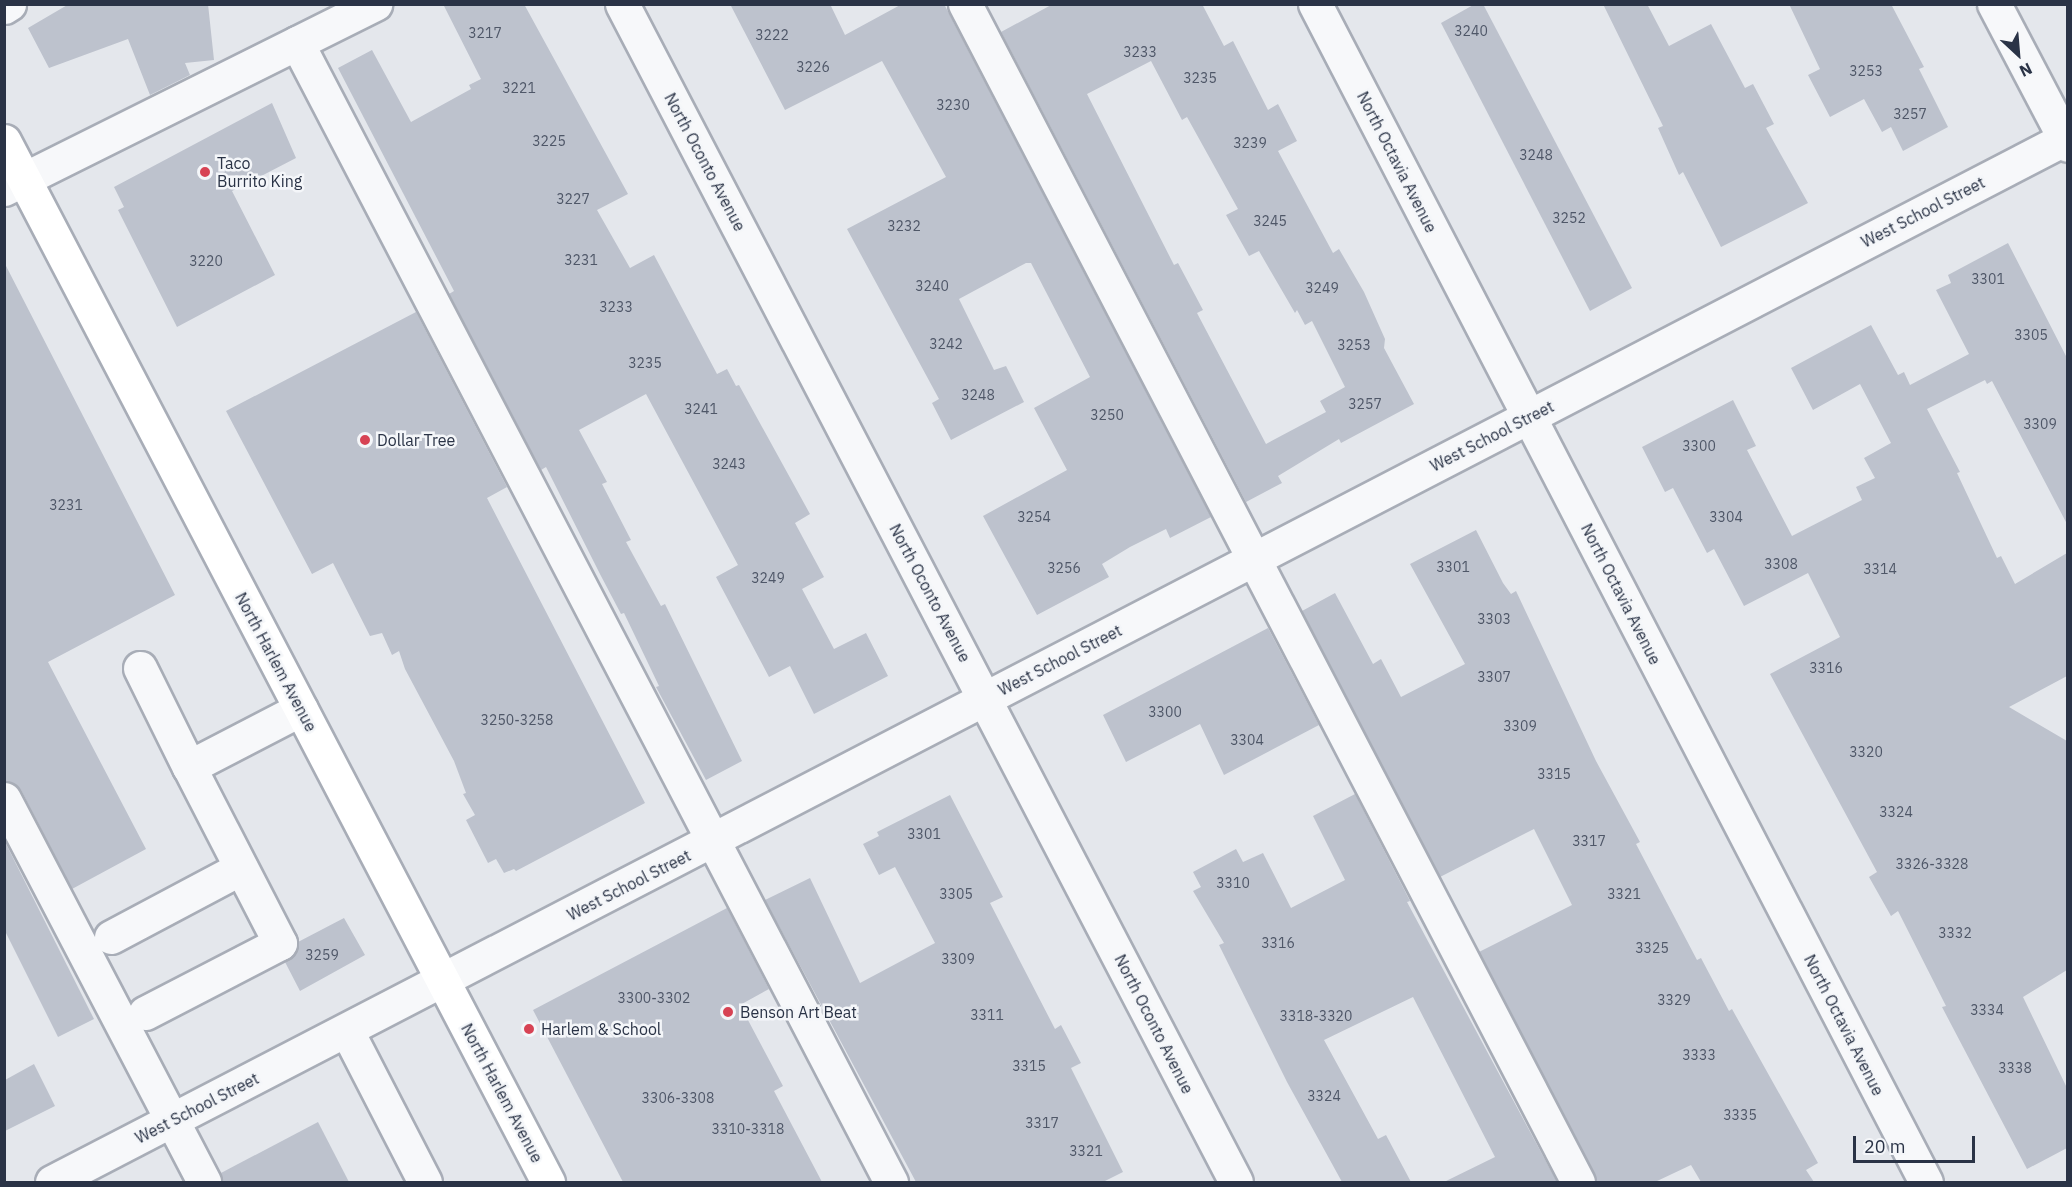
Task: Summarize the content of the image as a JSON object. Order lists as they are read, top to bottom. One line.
{"streets":{"main road":["North Harlem Avenue"],"street":["North Oconto Avenue","North Octavia Avenue","West School Street"]},"crossings":[["North Oconto Avenue","West School Street"],["North Octavia Avenue","West School Street"],["West School Street","North Harlem Avenue"]],"places":["Taco Burrito King","Dollar Tree","Benson Art Beat","Harlem & School"],"house_numbers":["3240","3217","3222","3233","3226","3253","3235","3221","3230","3257","3225","3239","3248","3227","3252","3245","3232","3231","3220","3301","3240","3249","3233","3305","3242","3253","3235","3248","3257","3241","3250","3309","3300","3243","3231","3254","3304","3308","3301","3256","3314","3249","3303","3316","3307","3300","3250-3258","3309","3304","3320","3315","3324","3301","3317","3326-3328","3310","3305","3321","3332","3316","3325","3259","3309","3300-3302","3329","3334","3311","3318-3320","3333","3315","3338","3324","3306-3308","3335","3317","3310-3318","3321"],"scale_bar":"20 m","north":"bottom right"}
